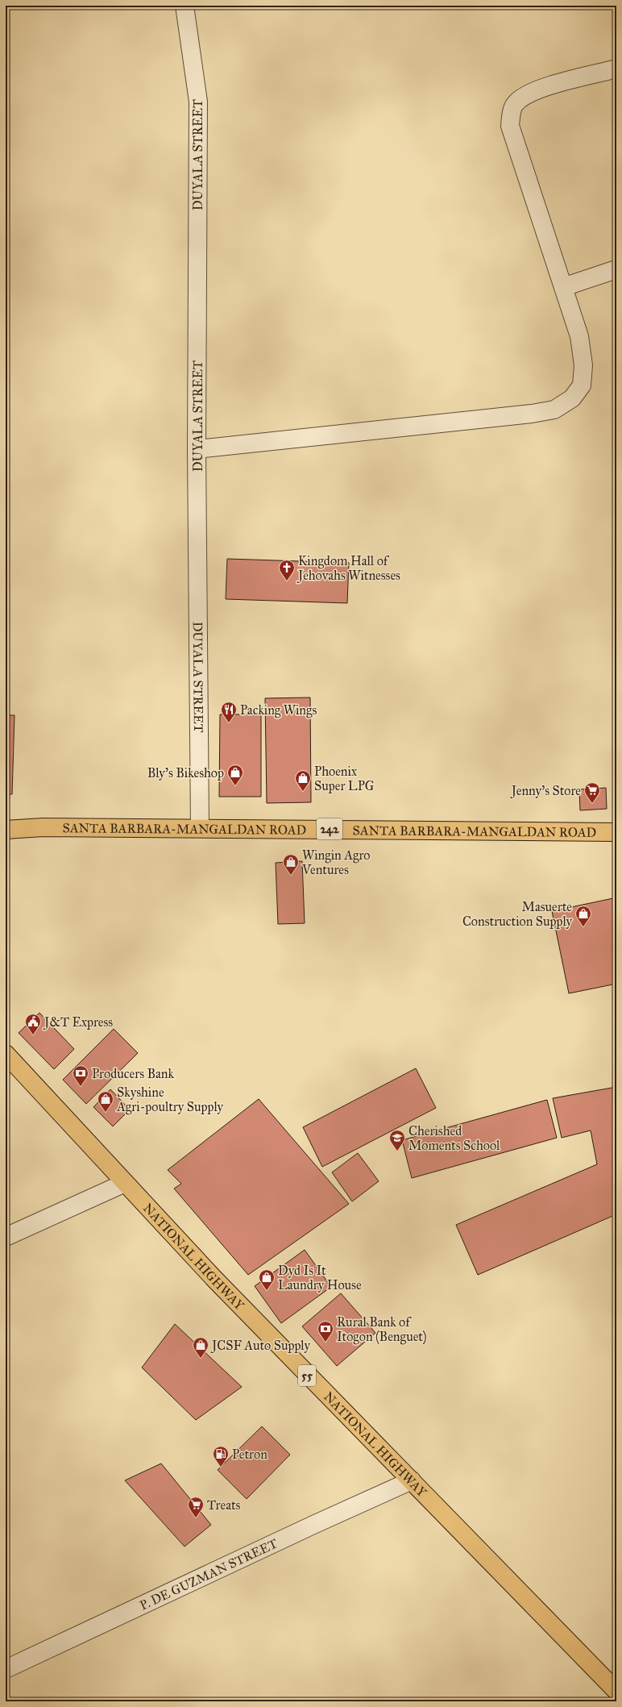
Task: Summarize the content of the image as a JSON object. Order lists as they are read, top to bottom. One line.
{"streets":{"main road":["SANTA BARBARA-MANGALDAN ROAD","242","NATIONAL HIGHWAY","55"],"street":["DUYALA STREET","P. DE GUZMAN STREET"]},"crossings":[["DUYALA STREET","SANTA BARBARA-MANGALDAN ROAD"],["NATIONAL HIGHWAY","P. DE GUZMAN STREET"]],"places":{"church":["Kingdom Hall of Jehovahs Witnesses"],"restaurant":["Packing Wings"],"shop":["Bly's Bikeshop","Phoenix Super LPG","Wingin Agro Ventures","Masuerte Construction Supply","Skyshine Agri-poultry Supply","Dyd Is It Laundry House","JCSF Auto Supply"],"supermarket":["Jenny's Store","Treats"],"public building":["J&T Express"],"bank":["Producers Bank","Rural Bank of Itogon (Benguet)"],"school or university":["Cherished Moments School"],"fuel station":["Petron"]}}
